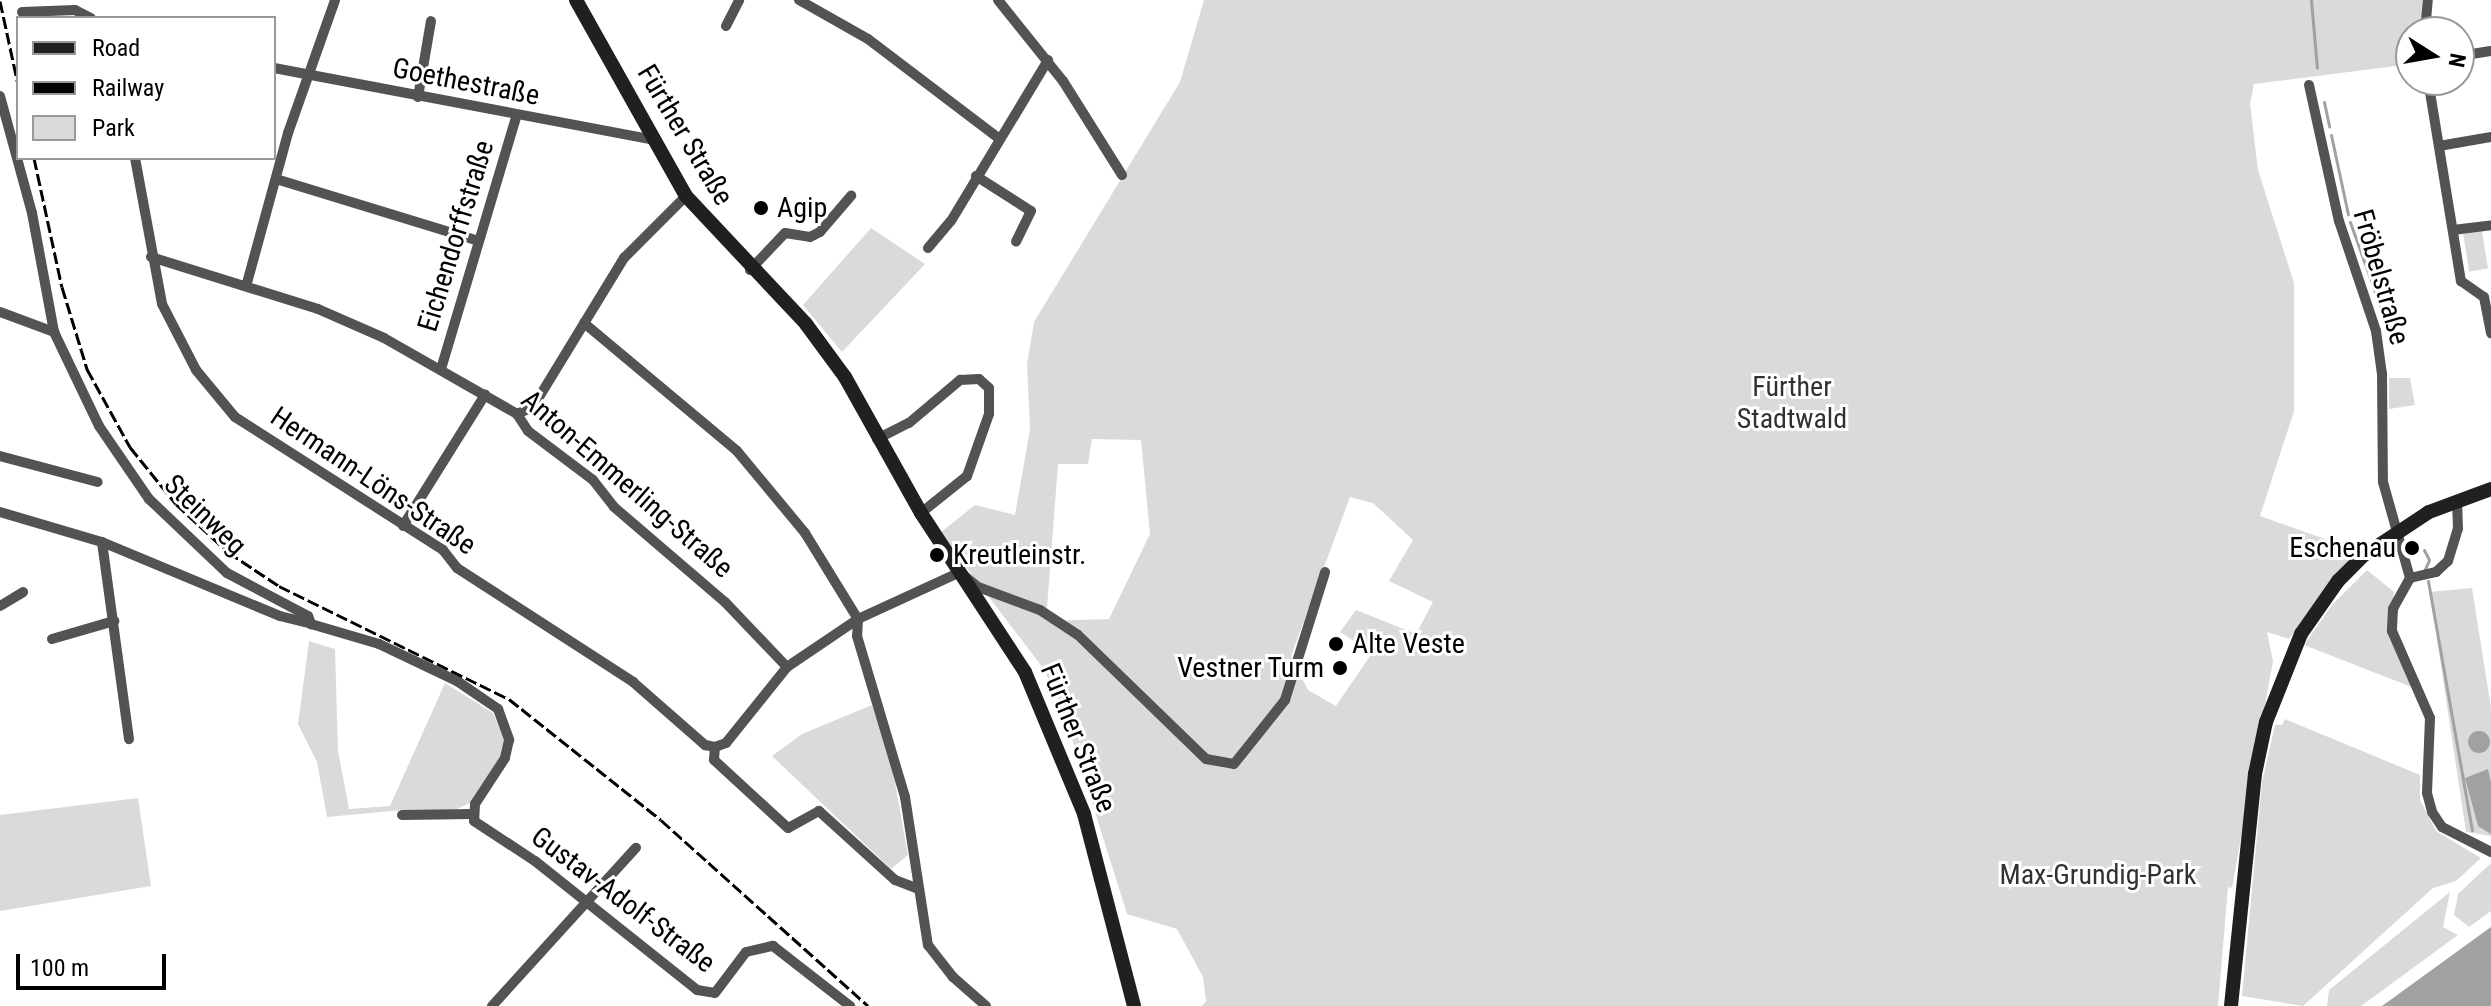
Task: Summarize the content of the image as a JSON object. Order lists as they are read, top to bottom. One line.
{"streets":{"main road":["Fürther Straße"],"street":["Goethestraße","Eichendorffstraße","Fröbelstraße","Hermann-Löns-Straße","Anton-Emmerling-Straße","Steinweg","Gustav-Adolf-Straße"]},"crossings":[["Goethestraße","Fürther Straße"],["Goethestraße","Eichendorffstraße"],["Eichendorffstraße","Anton-Emmerling-Straße"],["Hermann-Löns-Straße","Anton-Emmerling-Straße"],["Steinweg","Gustav-Adolf-Straße"]],"parks":["Fürther Stadtwald","Max-Grundig-Park"],"places":["Agip","Eschenau","Kreutleinstr.","Alte Veste","Vestner Turm"],"legend":["Road","Railway","Park"],"scale_bar":"100 m","north":"right"}
